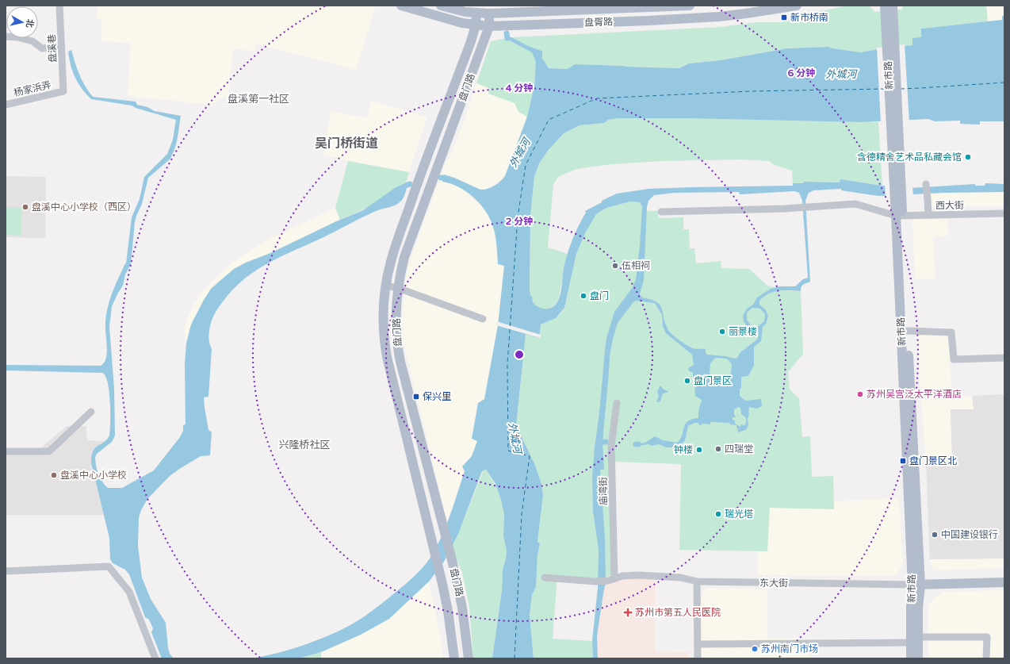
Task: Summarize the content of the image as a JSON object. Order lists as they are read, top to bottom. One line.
{"streets":{"main road":["盘胥路","新市路","盘门路","东大街"],"street":["盘溪巷","杨家浜弄","西大街","庙湾街"]},"crossings":[["盘胥路","盘门路"],["盘溪巷","杨家浜弄"],["新市路","西大街"],["新市路","东大街"],["庙湾街","东大街"]],"districts":["盘溪第一社区","吴门桥街道","兴隆桥社区"],"water":["外城河"],"places":{"transit":["新市桥南","保兴里","盘门景区北"],"other":["含德精舍艺术品私藏会馆","盘溪中心小学校（西区）","伍相祠","盘门","丽景楼","盘门景区","苏州吴宫泛太平洋酒店","四瑞堂","钟楼","盘溪中心小学校","瑞光塔","中国建设银行","苏州南门市场"],"health":["苏州市第五人民医院"]},"north":"right","rings":["6 分钟","4 分钟","2 分钟"]}
